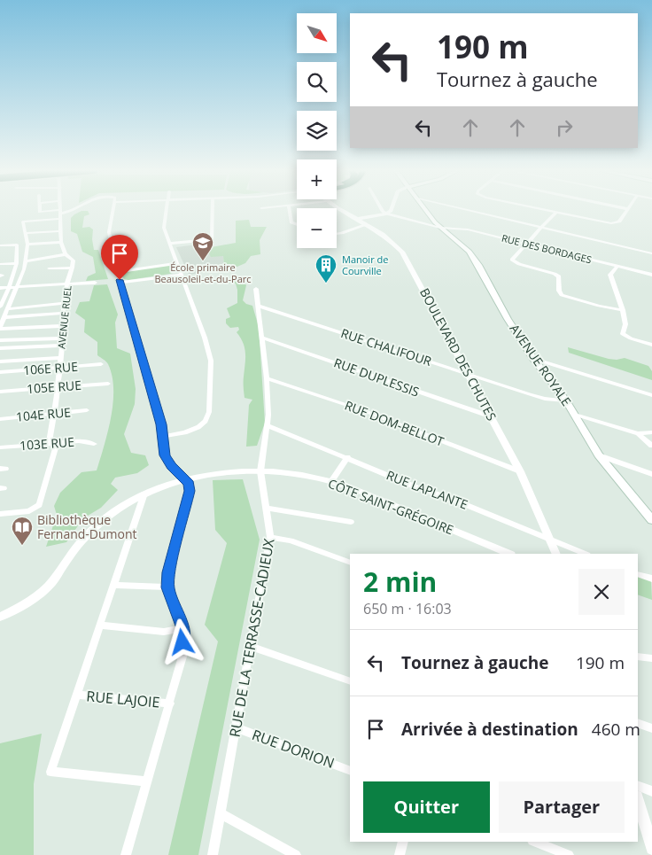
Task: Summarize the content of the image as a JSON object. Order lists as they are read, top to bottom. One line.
{"streets":{"main road":["AVENUE ROYALE"],"street":["RUE DES BORDAGES","AVENUE RUEL","RUE CHALIFOUR","BOULEVARD DES CHUTES","106E RUE","RUE DUPLESSIS","105E RUE","104E RUE","RUE DOM-BELLOT","103E RUE","RUE LAPLANTE","CÔTE SAINT-GRÉGOIRE","RUE DE LA TERRASSE-CADIEUX","RUE LAJOIE","RUE DORION"]},"crossings":[["RUE DES BORDAGES","AVENUE ROYALE"],["AVENUE RUEL","106E RUE"],["AVENUE RUEL","105E RUE"],["AVENUE RUEL","104E RUE"],["AVENUE RUEL","103E RUE"],["RUE CHALIFOUR","BOULEVARD DES CHUTES"],["RUE CHALIFOUR","AVENUE ROYALE"],["RUE CHALIFOUR","RUE DE LA TERRASSE-CADIEUX"],["BOULEVARD DES CHUTES","RUE DUPLESSIS"],["BOULEVARD DES CHUTES","RUE DOM-BELLOT"],["BOULEVARD DES CHUTES","RUE LAPLANTE"],["RUE DUPLESSIS","RUE DE LA TERRASSE-CADIEUX"],["RUE DOM-BELLOT","RUE DE LA TERRASSE-CADIEUX"],["RUE LAPLANTE","RUE DE LA TERRASSE-CADIEUX"],["CÔTE SAINT-GRÉGOIRE","RUE DE LA TERRASSE-CADIEUX"],["RUE DE LA TERRASSE-CADIEUX","RUE DORION"]],"places":{"school or university":["École primaire Beausoleil-et-du-Parc"],"building":["Manoir de Courville"],"library":["Bibliothèque Fernand-Dumont"]},"north":"bottom right","page":{"map_buttons":["+","−"],"turn":["190 m","Tournez à gauche"],"heading":["2 min","650 m · 16:03"],"list":[{"name":"Tournez à gauche","value":"190 m"},{"name":"Arrivée à destination","value":"460 m"}],"buttons":["Quitter","Partager"]}}
